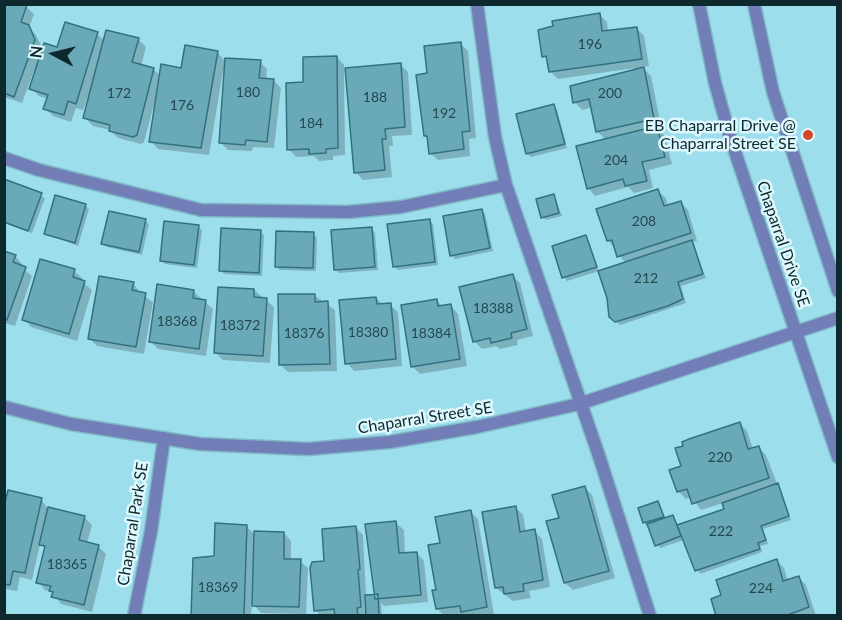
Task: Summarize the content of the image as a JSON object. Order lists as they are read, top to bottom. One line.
{"streets":{"street":["Chaparral Drive SE","Chaparral Street SE","Chaparral Park SE"]},"crossings":[["Chaparral Drive SE","Chaparral Street SE"],["Chaparral Street SE","Chaparral Park SE"]],"places":["EB Chaparral Drive @ Chaparral Street SE"],"house_numbers":["196","180","172","200","188","176","192","184","204","208","212","18388","18368","18372","18380","18376","18384","220","222","18365","18369","224"],"north":"left"}
